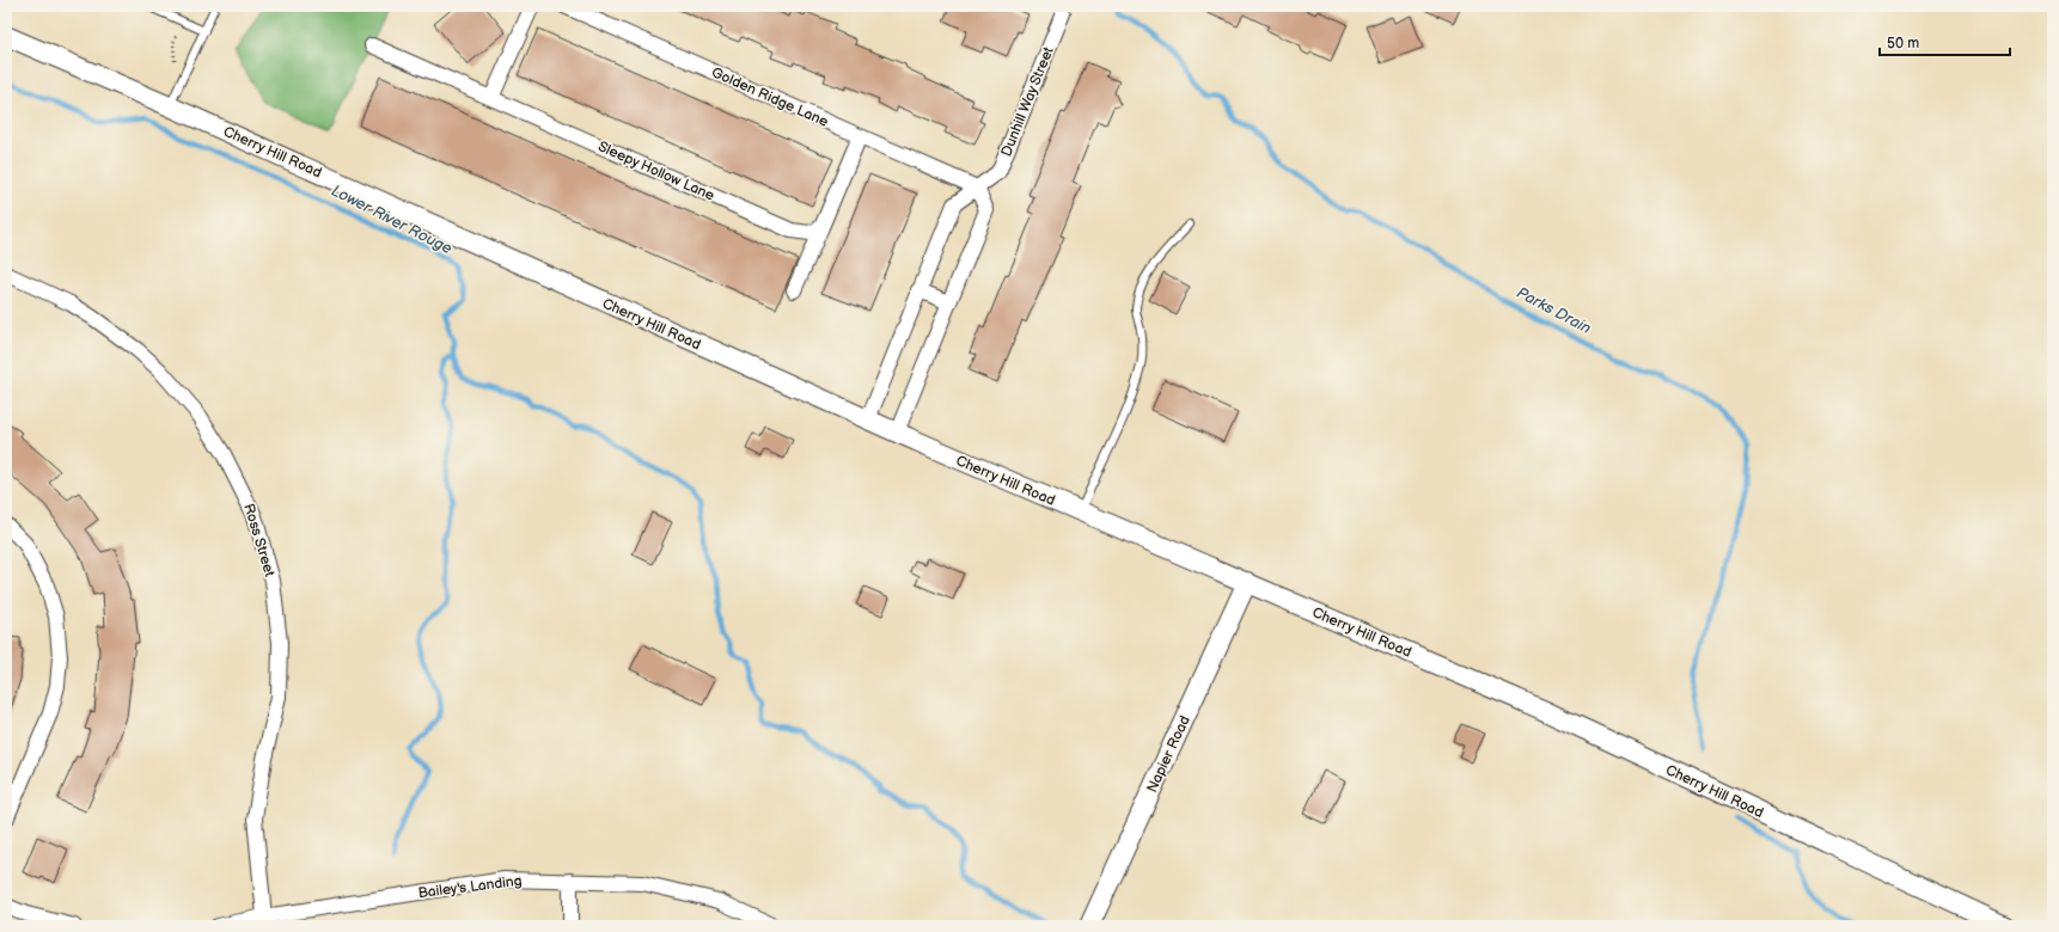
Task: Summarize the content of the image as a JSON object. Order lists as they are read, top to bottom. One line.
{"streets":{"street":["Golden Ridge Lane","Dunhill Way Street","Cherry Hill Road","Sleepy Hollow Lane","Ross Street","Napier Road","Bailey's Landing"]},"crossings":[["Golden Ridge Lane","Dunhill Way Street"],["Dunhill Way Street","Cherry Hill Road"],["Cherry Hill Road","Napier Road"],["Ross Street","Bailey's Landing"]],"water":["Lower River Rouge","Parks Drain"],"scale_bar":"50 m"}
